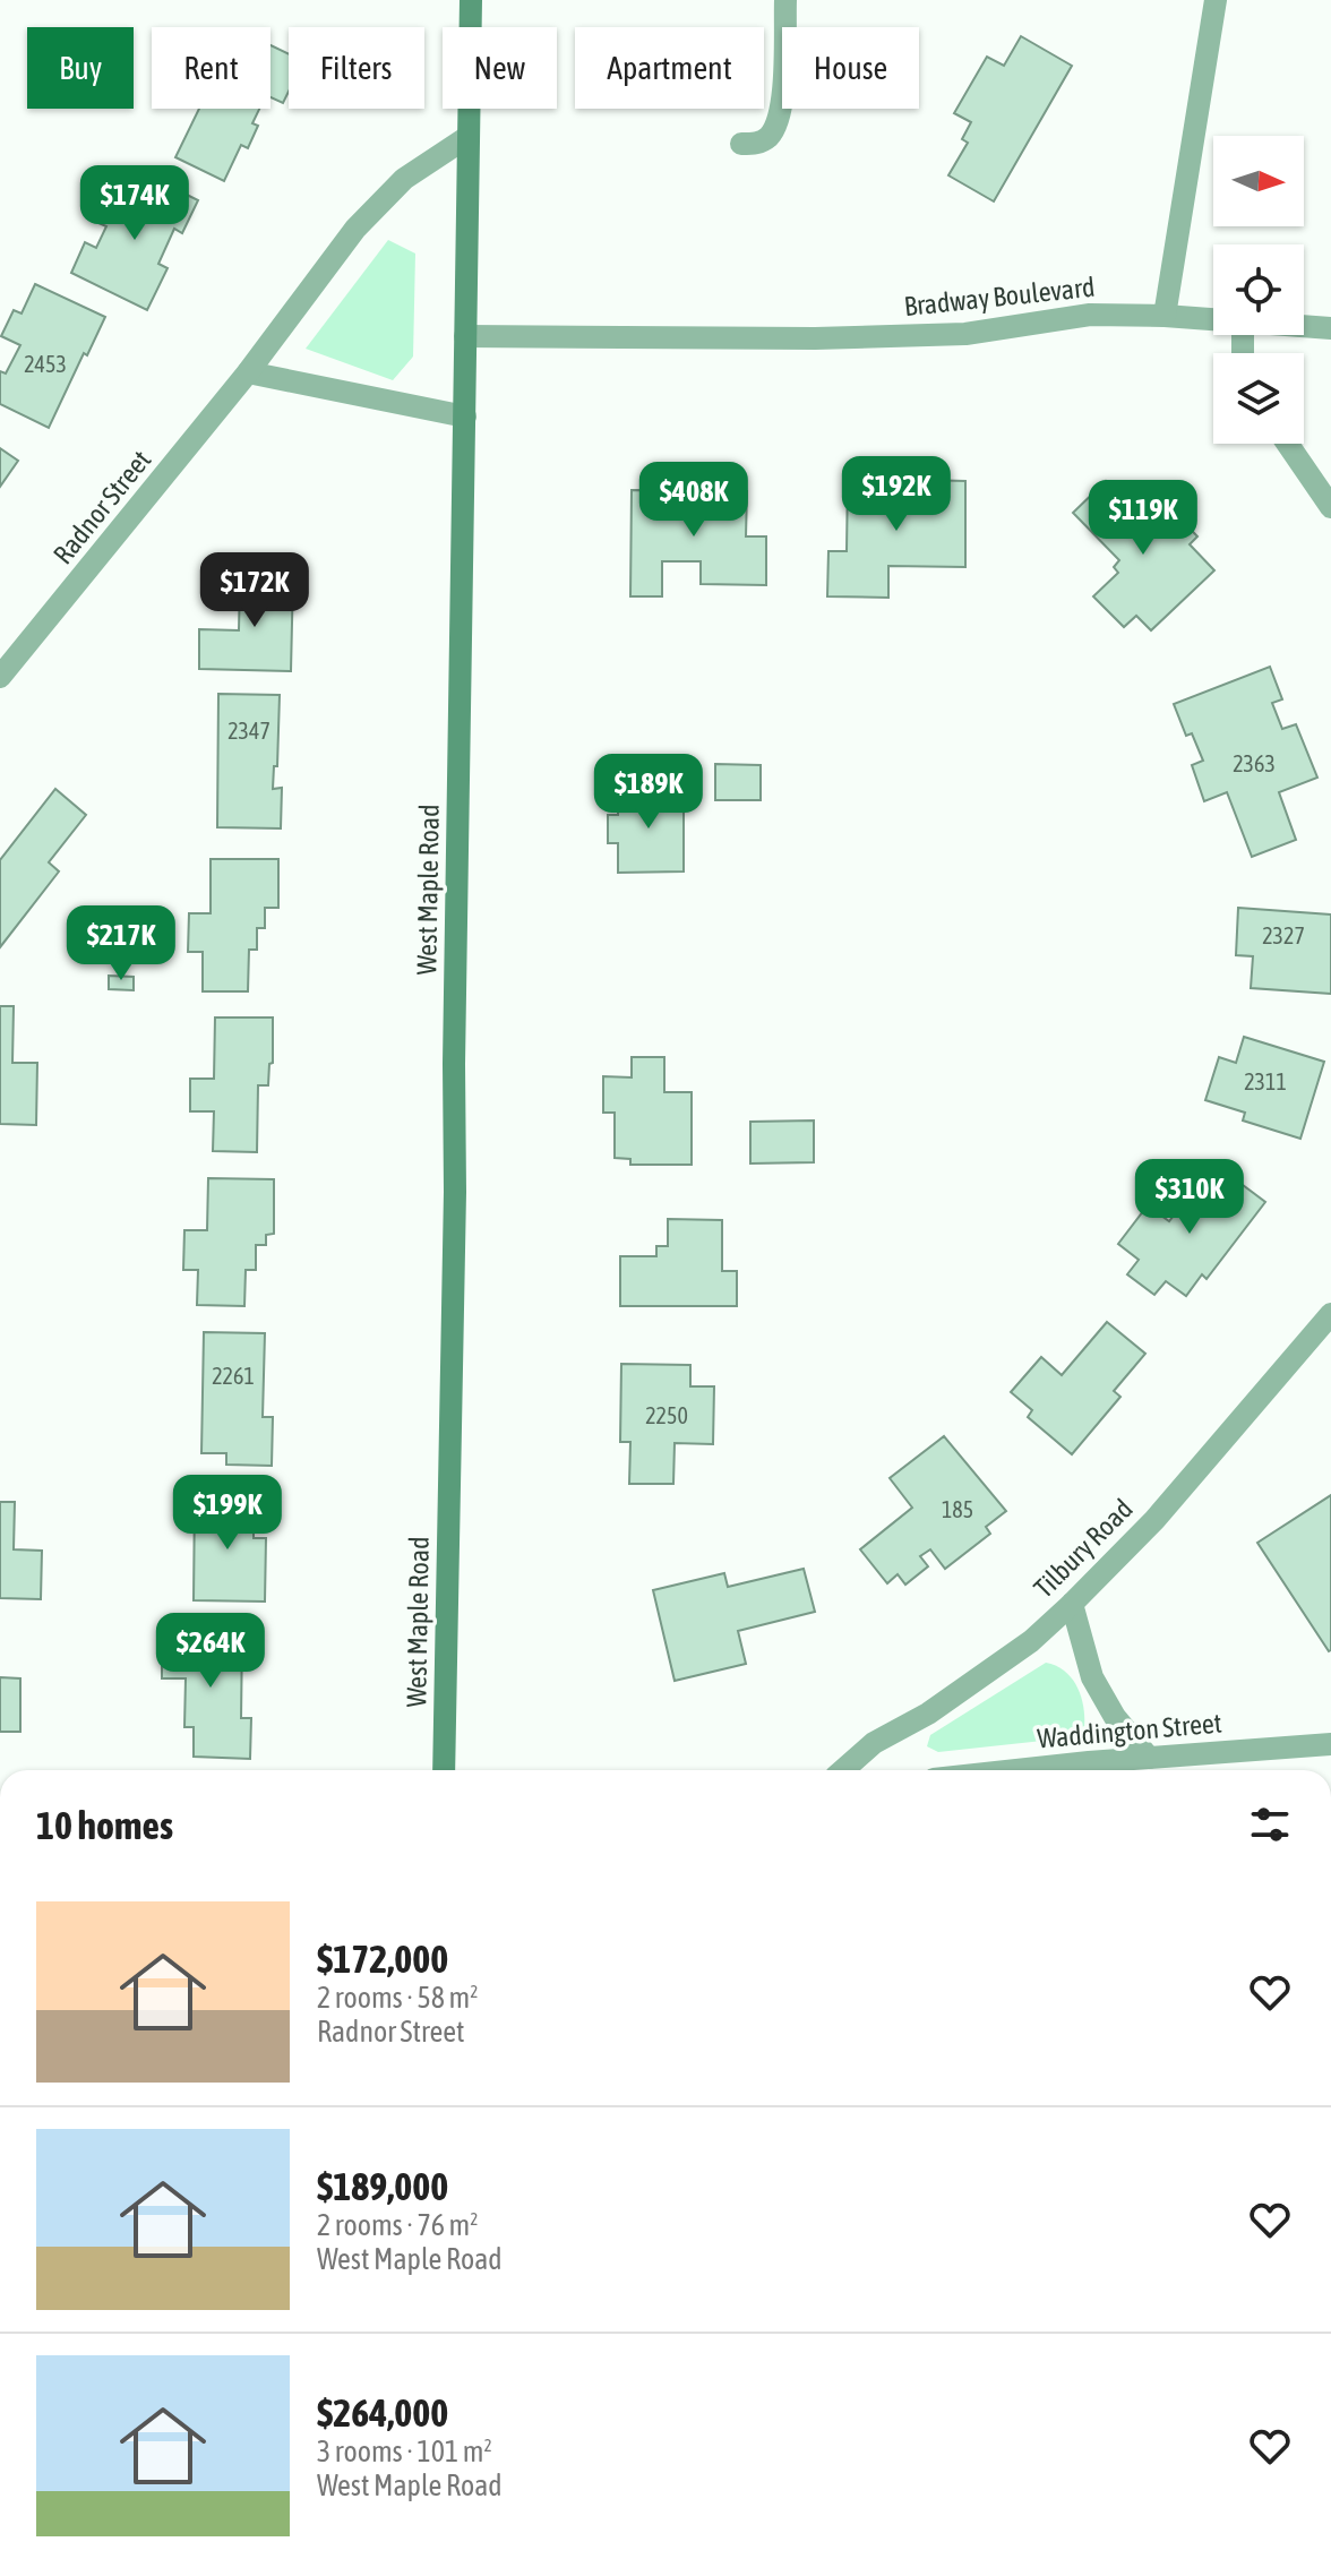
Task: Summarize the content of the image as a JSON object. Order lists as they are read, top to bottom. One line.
{"streets":{"main road":["West Maple Road"],"street":["Bradway Boulevard","Radnor Street","Tilbury Road","Waddington Street"]},"crossings":[["Bradway Boulevard","West Maple Road"],["Radnor Street","West Maple Road"]],"house_numbers":["2453","2347","2363","2327","2311","2261","2250","185"],"north":"right","page":{"chip":["Buy","Rent","Filters","New","Apartment","House"],"price":["$174K","$192K","$408K","$119K","$172K","$189K","$217K","$310K","$199K","$264K"],"heading":"10 homes","list":[{"name":"$172,000","note":"2 rooms · 58 m² · Radnor Street"},{"name":"$189,000","note":"2 rooms · 76 m² · West Maple Road"},{"name":"$264,000","note":"3 rooms · 101 m² · West Maple Road"}]}}
